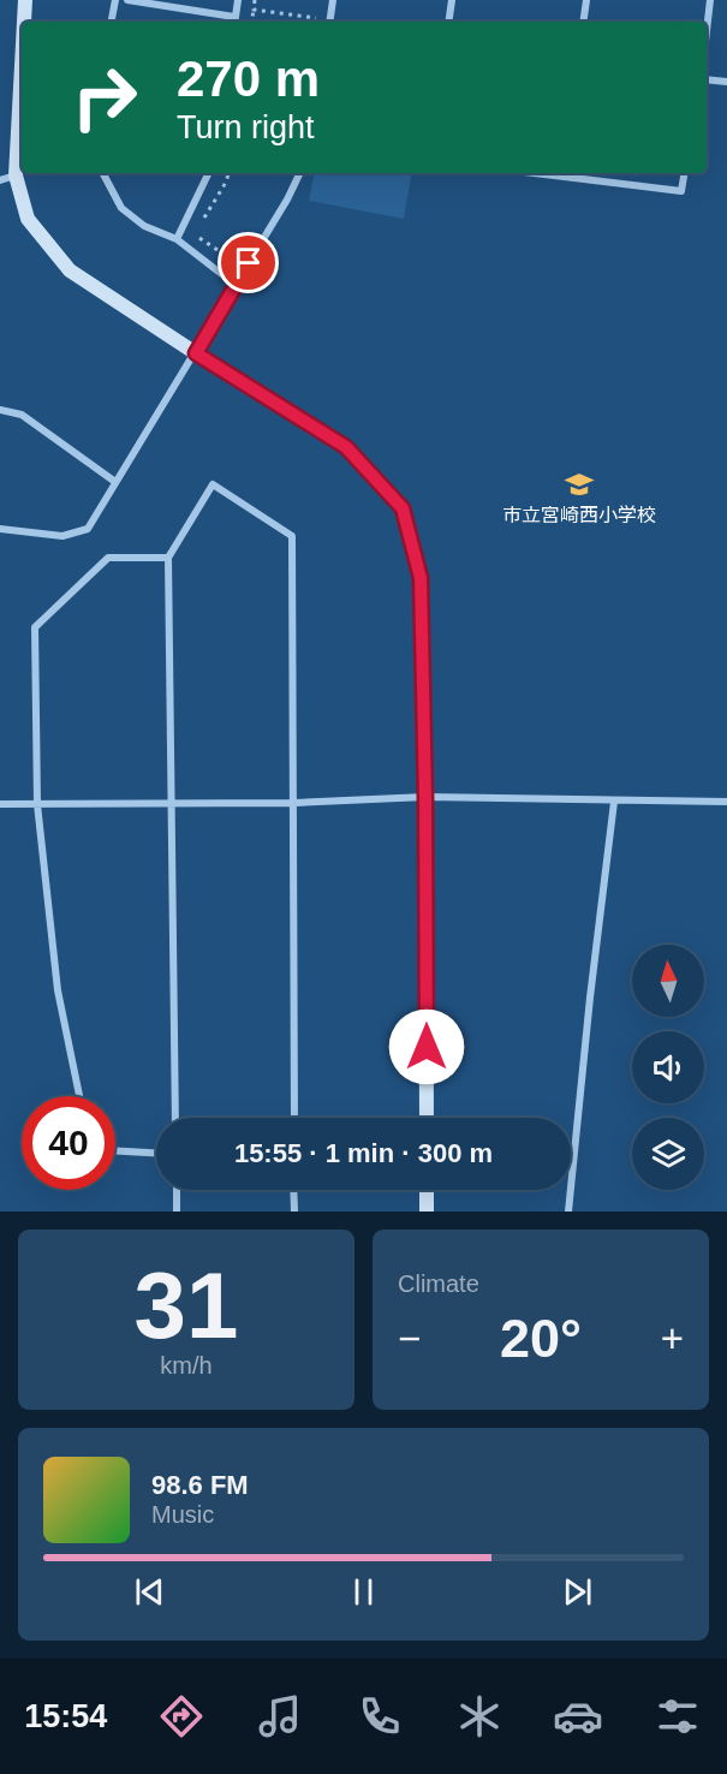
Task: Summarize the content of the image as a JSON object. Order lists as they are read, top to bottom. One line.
{"places":{"school or university":["市立宮崎西小学校"]},"north":"top","page":{"turn":["270 m","Turn right"],"limit":"40","trip":"15:55 · 1 min · 300 m","tile":[["31","km/h"],"Climate"],"heat":["−","20°","+"],"song":["98.6 FM","Music"],"tabs":"15:54"}}
